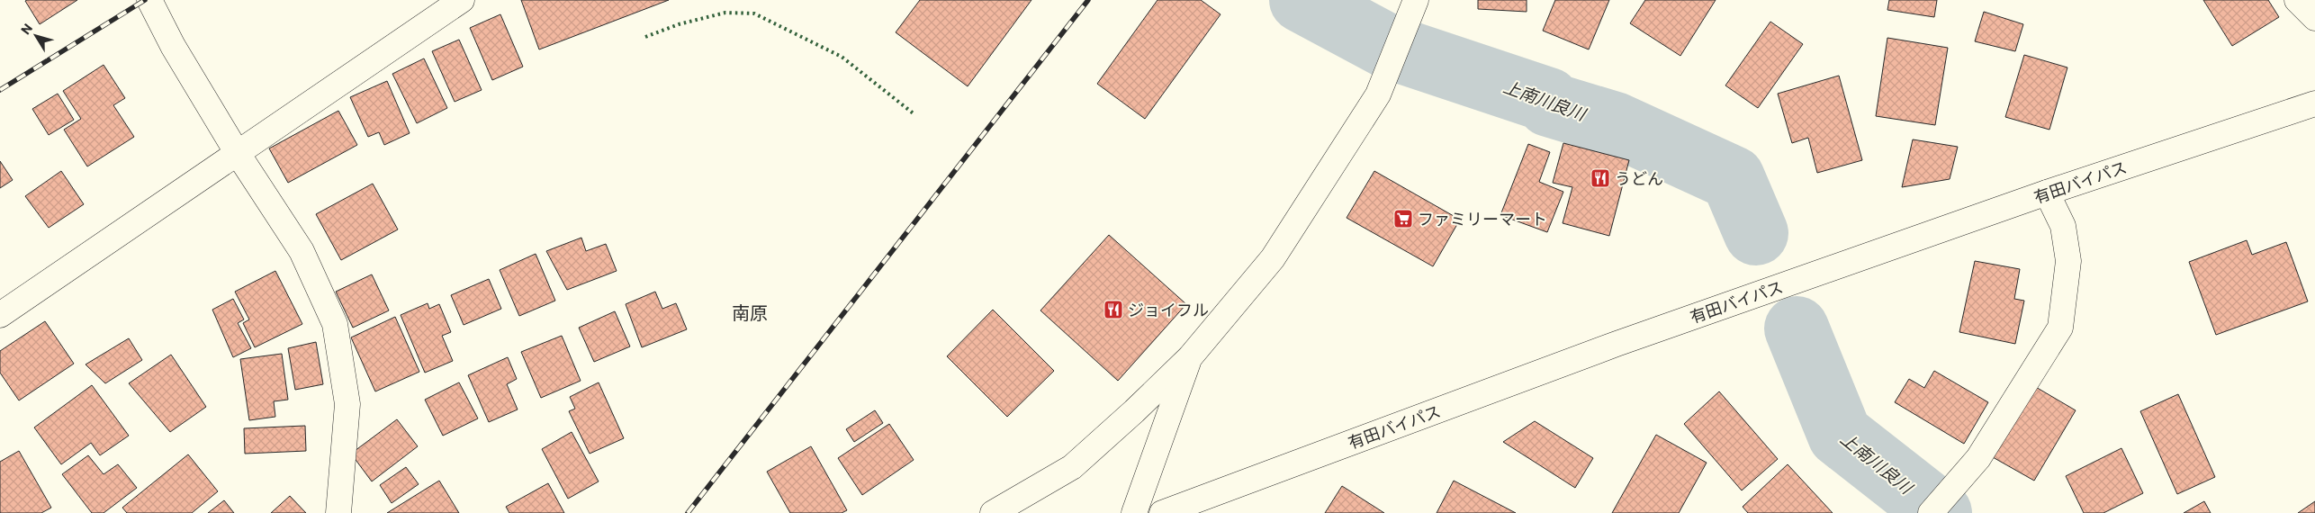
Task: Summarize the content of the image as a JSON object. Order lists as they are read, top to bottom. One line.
{"streets":{"main road":["有田バイパス"]},"districts":["南原"],"water":["上南川良川"],"places":{"restaurant":["うどん","ジョイフル"],"supermarket":["ファミリーマート"]},"north":"top left"}
